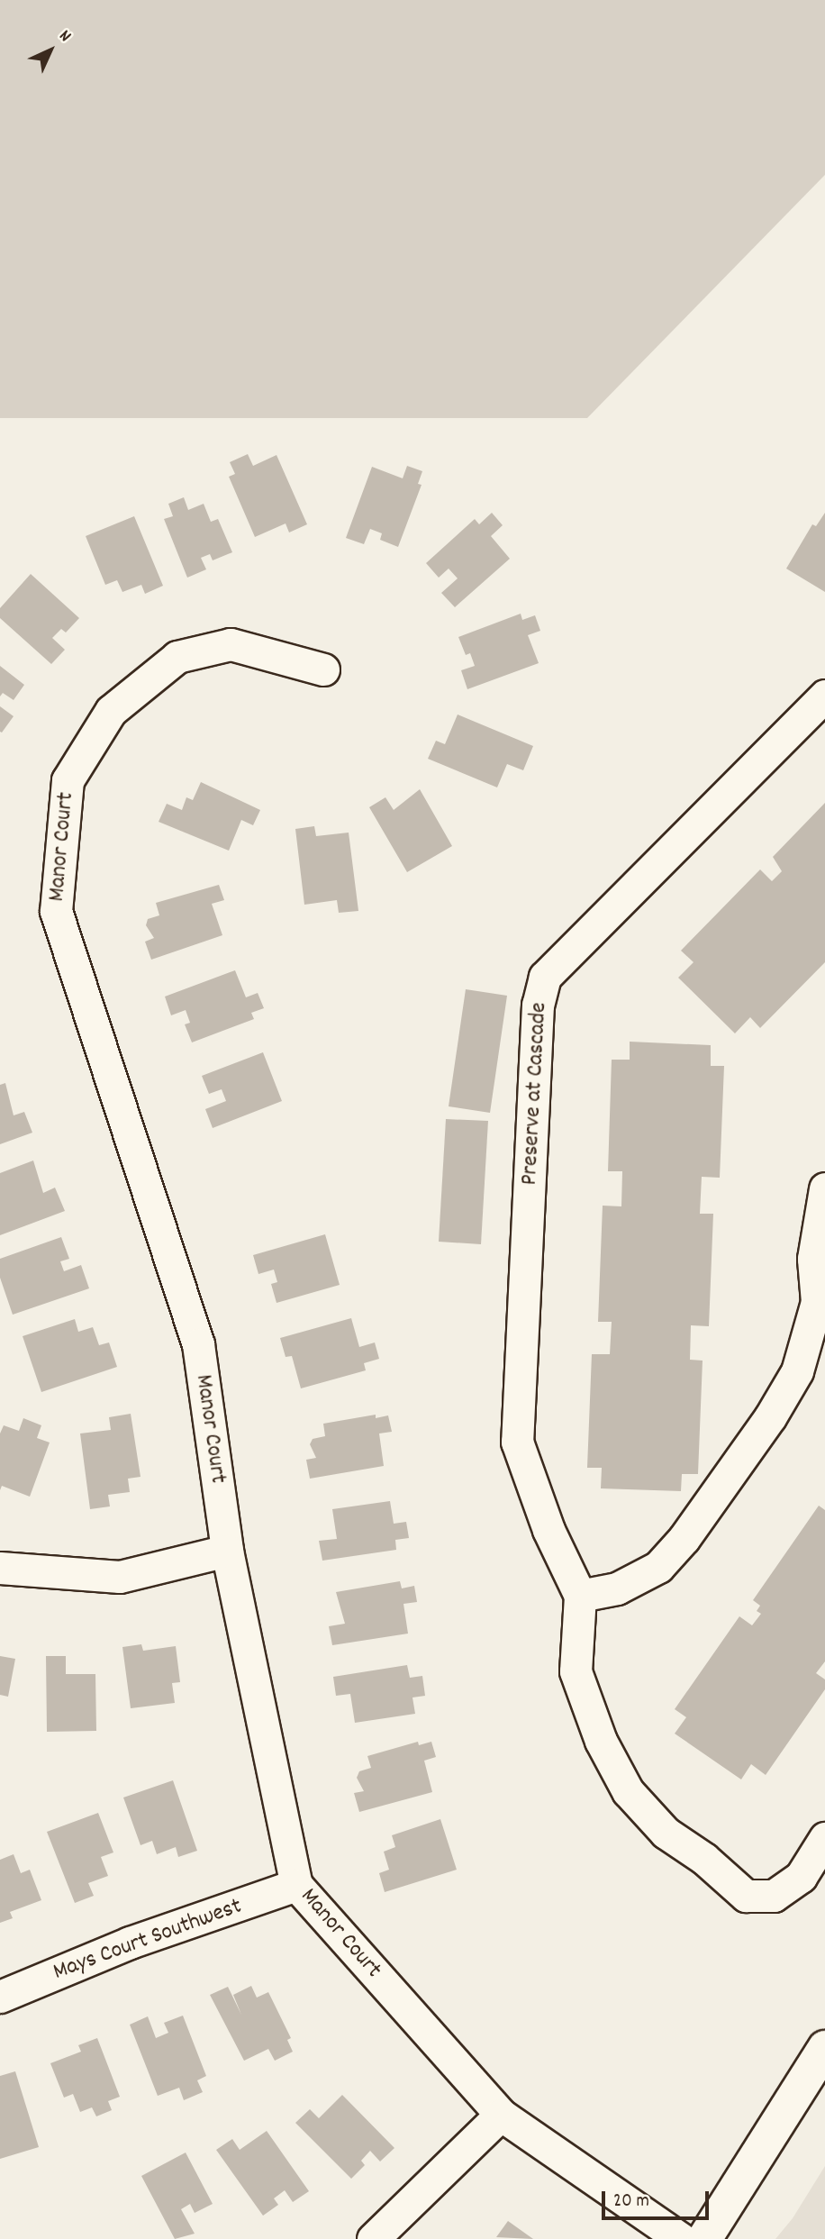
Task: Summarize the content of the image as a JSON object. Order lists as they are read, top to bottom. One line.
{"streets":{"street":["Manor Court","Preserve at Cascade","Mays Court Southwest"]},"crossings":[["Manor Court","Mays Court Southwest"]],"scale_bar":"20 m","north":"top right"}
